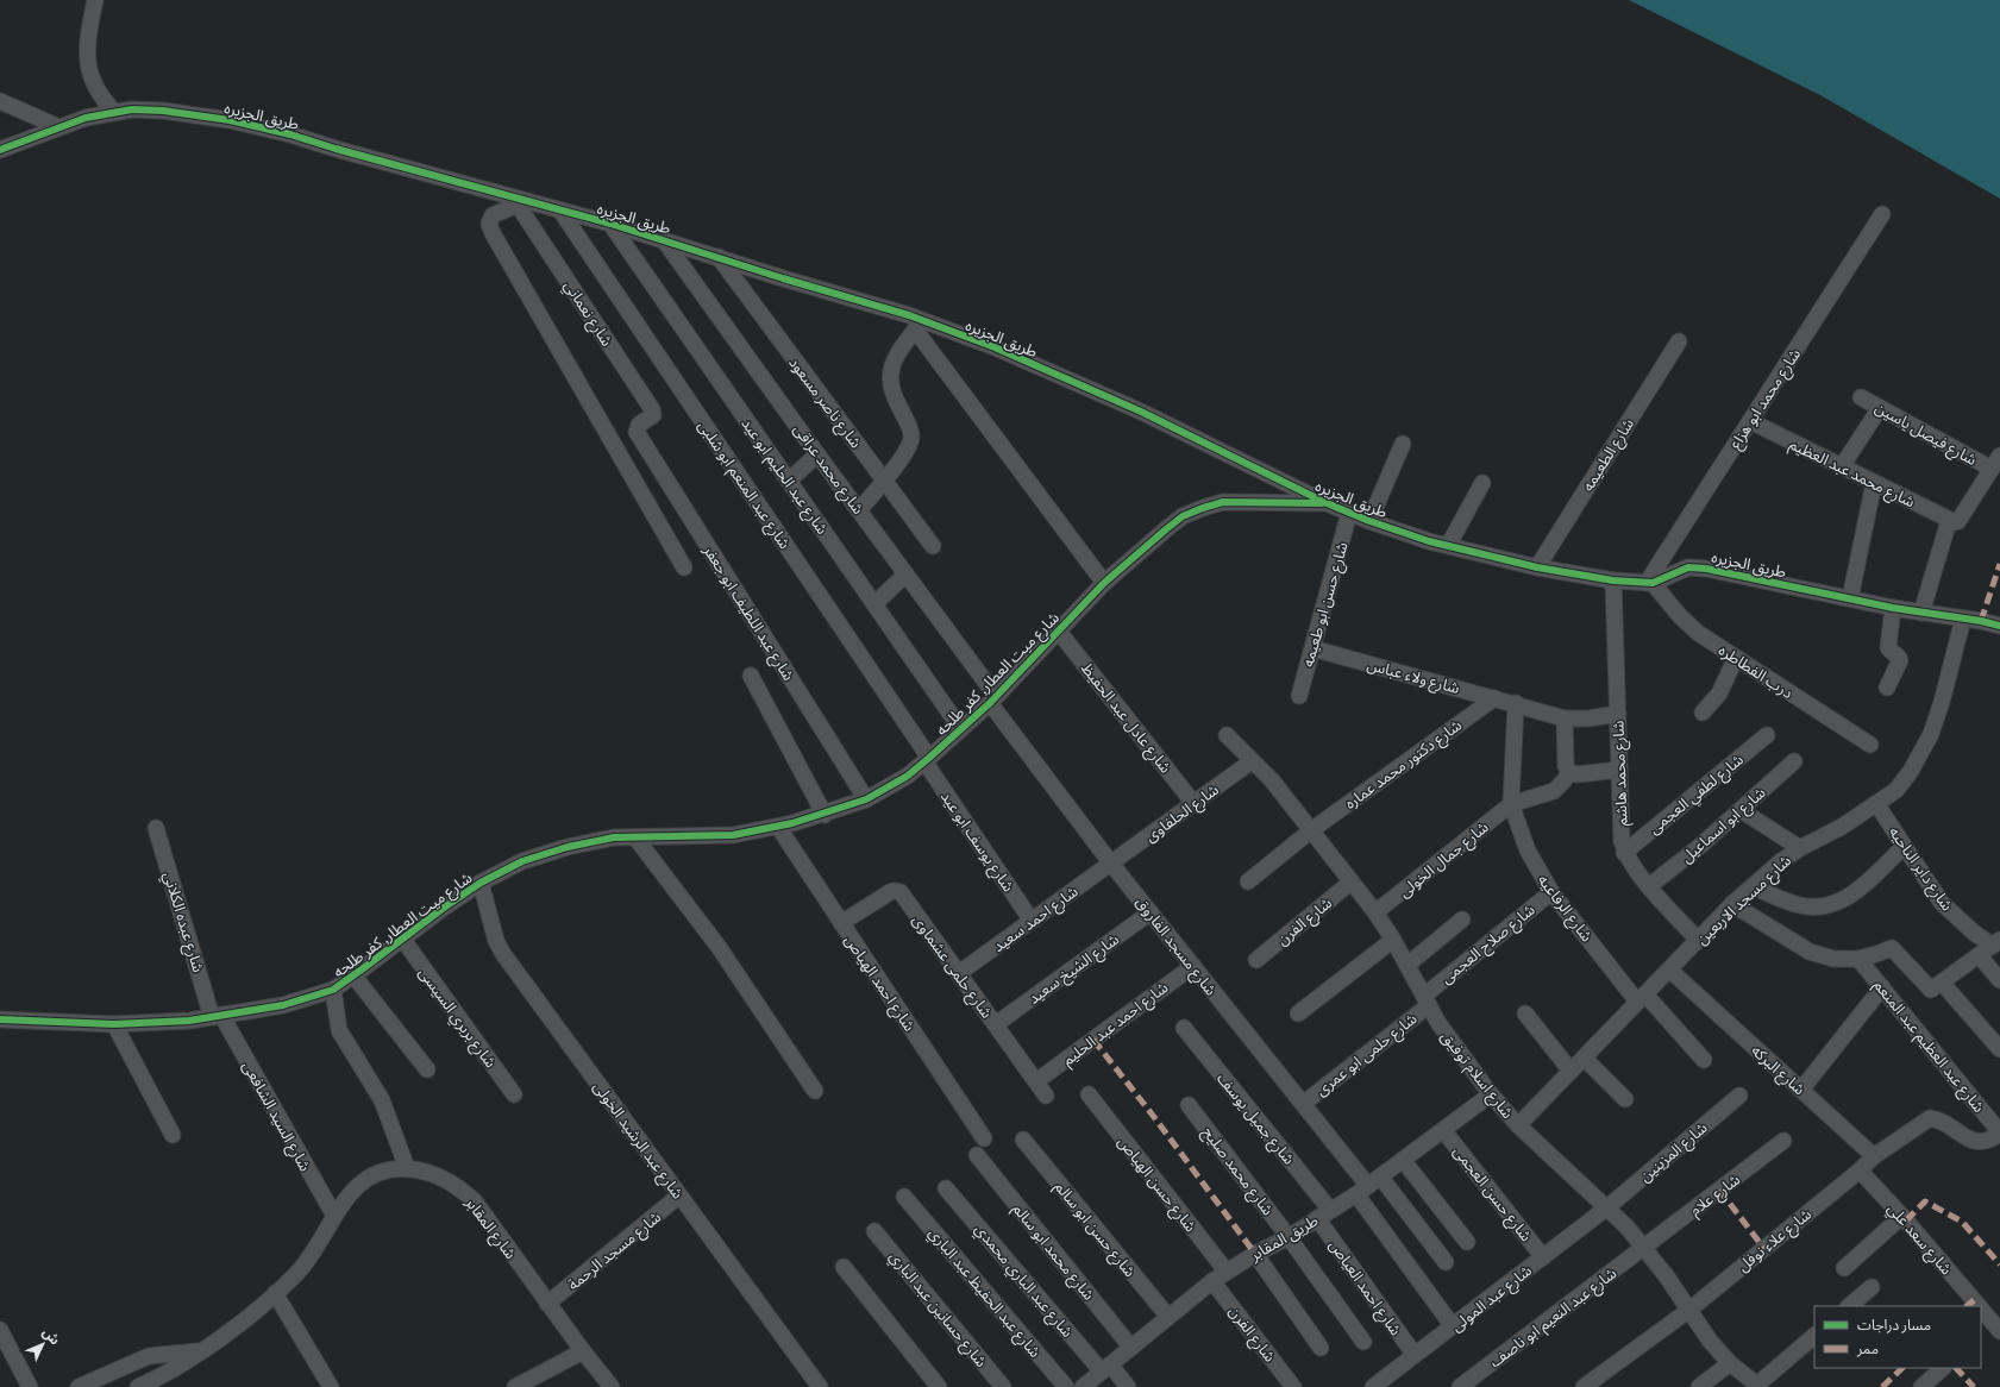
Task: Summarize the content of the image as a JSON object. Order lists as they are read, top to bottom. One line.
{"streets":{"street":["طريق الجزيره","شارع نعماني","شارع محمد ابو هزاع","شارع ناصر مسعود","شارع فيصل ياسين","شارع الطعيمه","شارع محمد عراقى","شارع محمد عبد العظيم","شارع عبد الحليم ابو عيد","شارع عبد المنعم ابو شلبى","شارع حسن ابو طعيمه","شارع عبد اللطيف ابو جعفر","درب الفطاطره","شارع ميت العطار, كفر طلحه","شارع ولاء عباس","شارع عادل عبد الحفيظ","شارع دكتور محمد عماره","شارع محمد هاشم","شارع لطفي العجمى","شارع الحلفاوى","شارع ابو اسماعيل","شارع يوسف ابو عيد","شارع جمال الخولى","شارع داير الناحيه","شارع مسجد الاربعين","شارع الرفاعيه","شارع احمد سعيد","شارع الفرن","شارع عبده الكلاني","شارع صلاح العجمى","شارع مسجد الفاروق","شارع حلمى عشماوى","شارع الشيخ سعيد","شارع احمد الهياص","شارع بربري السيسى","شارع احمد عبد الحليم","شارع عبد العظيم عبد المنعم","شارع حلمى ابو عمرى","شارع البركه","شارع اسلام توفيق","شارع السيد الشافعى","شارع جميل يوسف","شارع عبد الرشيد الخولى","شارع المزينين","شارع محمد صليح","شارع حسن الهياص","شارع حسن العجمى","شارع علام","شارع المقابر","شارع حسن ابو سالم","طريق المقابر","شارع سعد علي","شارع علاء نوفل","شارع مسجد الرحمة","شارع محمد ابو سالم","شارع عبد الباري محمدي","شارع احمد العياص","شارع عبد الحفيظ عبد الباري","شارع عبد المولى","شارع حسانين عبد الباري","شارع عبد النعيم ابو ناصف"]},"crossings":[["طريق الجزيره","شارع نعماني"],["طريق الجزيره","شارع محمد ابو هزاع"],["طريق الجزيره","شارع ناصر مسعود"],["طريق الجزيره","شارع الطعيمه"],["طريق الجزيره","شارع محمد عراقى"],["طريق الجزيره","شارع عبد الحليم ابو عيد"],["طريق الجزيره","شارع عبد المنعم ابو شلبى"],["طريق الجزيره","شارع حسن ابو طعيمه"],["طريق الجزيره","درب الفطاطره"],["طريق الجزيره","شارع ميت العطار, كفر طلحه"],["طريق الجزيره","شارع محمد هاشم"],["طريق الجزيره","شارع مسجد الاربعين"],["شارع نعماني","شارع عبد اللطيف ابو جعفر"],["شارع محمد ابو هزاع","شارع محمد عبد العظيم"],["شارع محمد ابو هزاع","درب الفطاطره"],["شارع محمد عراقى","شارع ميت العطار, كفر طلحه"],["شارع محمد عراقى","شارع مسجد الفاروق"],["شارع عبد الحليم ابو عيد","شارع ميت العطار, كفر طلحه"],["شارع عبد المنعم ابو شلبى","شارع ميت العطار, كفر طلحه"],["شارع عبد المنعم ابو شلبى","شارع يوسف ابو عيد"],["شارع حسن ابو طعيمه","شارع ولاء عباس"],["شارع عبد اللطيف ابو جعفر","شارع ميت العطار, كفر طلحه"],["شارع ميت العطار, كفر طلحه","شارع عادل عبد الحفيظ"],["شارع ميت العطار, كفر طلحه","شارع يوسف ابو عيد"],["شارع ميت العطار, كفر طلحه","شارع عبده الكلاني"],["شارع ميت العطار, كفر طلحه","شارع مسجد الفاروق"],["شارع ميت العطار, كفر طلحه","شارع احمد الهياص"],["شارع ميت العطار, كفر طلحه","شارع بربري السيسى"],["شارع ميت العطار, كفر طلحه","شارع السيد الشافعى"],["شارع ميت العطار, كفر طلحه","شارع عبد الرشيد الخولى"],["شارع ولاء عباس","شارع دكتور محمد عماره"],["شارع ولاء عباس","شارع محمد هاشم"],["شارع عادل عبد الحفيظ","شارع الحلفاوى"],["شارع دكتور محمد عماره","شارع اسلام توفيق"],["شارع محمد هاشم","شارع لطفي العجمى"],["شارع محمد هاشم","شارع ابو اسماعيل"],["شارع محمد هاشم","شارع مسجد الاربعين"],["شارع الحلفاوى","شارع احمد سعيد"],["شارع الحلفاوى","شارع مسجد الفاروق"],["شارع الحلفاوى","شارع اسلام توفيق"],["شارع يوسف ابو عيد","شارع احمد سعيد"],["شارع جمال الخولى","شارع الرفاعيه"],["شارع جمال الخولى","شارع اسلام توفيق"],["شارع داير الناحيه","شارع مسجد الاربعين"],["شارع مسجد الاربعين","شارع الرفاعيه"],["شارع مسجد الاربعين","شارع البركه"],["شارع مسجد الاربعين","شارع اسلام توفيق"],["شارع الرفاعيه","شارع صلاح العجمى"],["شارع احمد سعيد","شارع مسجد الفاروق"],["شارع احمد سعيد","شارع حلمى عشماوى"],["شارع الفرن","شارع اسلام توفيق"],["شارع الفرن","طريق المقابر"],["شارع عبده الكلاني","شارع السيد الشافعى"],["شارع صلاح العجمى","شارع حلمى ابو عمرى"],["شارع صلاح العجمى","شارع اسلام توفيق"],["شارع مسجد الفاروق","شارع الشيخ سعيد"],["شارع مسجد الفاروق","شارع احمد عبد الحليم"],["شارع مسجد الفاروق","شارع حلمى ابو عمرى"],["شارع مسجد الفاروق","طريق المقابر"],["شارع حلمى عشماوى","شارع الشيخ سعيد"],["شارع حلمى عشماوى","شارع احمد الهياص"],["شارع حلمى عشماوى","شارع احمد عبد الحليم"],["شارع حلمى ابو عمرى","شارع اسلام توفيق"],["شارع اسلام توفيق","شارع المزينين"],["شارع اسلام توفيق","شارع علام"],["شارع اسلام توفيق","طريق المقابر"],["شارع اسلام توفيق","شارع علاء نوفل"],["شارع اسلام توفيق","شارع عبد المولى"],["شارع اسلام توفيق","شارع عبد النعيم ابو ناصف"],["شارع السيد الشافعى","شارع المقابر"],["شارع جميل يوسف","طريق المقابر"],["شارع جميل يوسف","شارع احمد العياص"],["شارع عبد الرشيد الخولى","شارع مسجد الرحمة"],["شارع المزينين","شارع عبد المولى"],["شارع محمد صليح","طريق المقابر"],["شارع حسن الهياص","طريق المقابر"],["شارع حسن العجمى","طريق المقابر"],["شارع حسن العجمى","شارع عبد المولى"],["شارع علام","شارع عبد النعيم ابو ناصف"],["شارع المقابر","شارع مسجد الرحمة"],["شارع حسن ابو سالم","طريق المقابر"],["طريق المقابر","شارع محمد ابو سالم"],["طريق المقابر","شارع عبد الباري محمدي"],["طريق المقابر","شارع احمد العياص"],["شارع سعد علي","شارع علاء نوفل"],["شارع احمد العياص","شارع عبد المولى"]],"legend":["مسار دراجات","ممر"],"north":"top right"}
